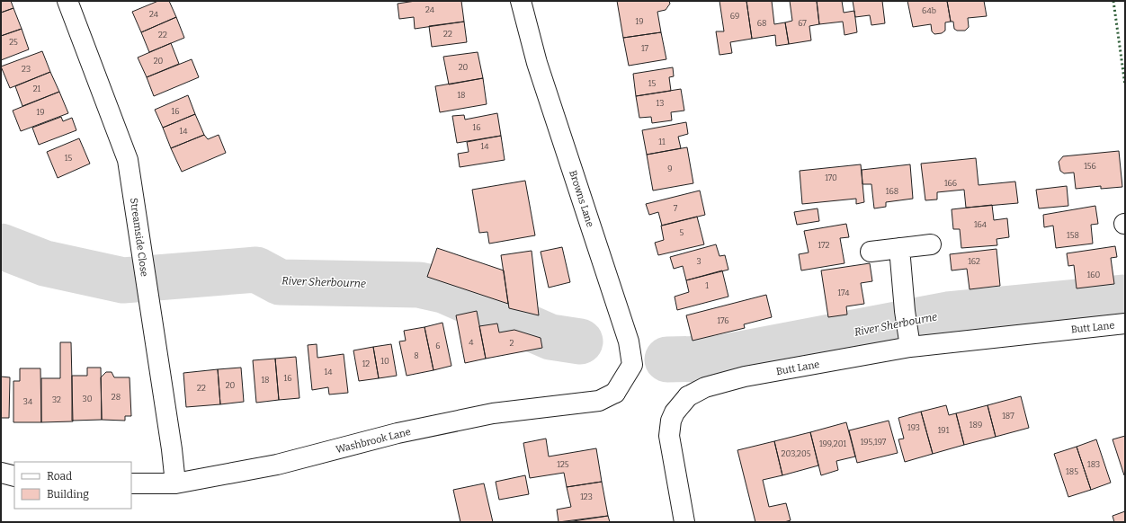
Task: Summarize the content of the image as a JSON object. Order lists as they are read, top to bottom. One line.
{"streets":{"street":["Browns Lane","Streamside Close","Butt Lane","Washbrook Lane"]},"crossings":[["Browns Lane","Washbrook Lane"],["Streamside Close","Washbrook Lane"]],"water":["River Sherbourne"],"house_numbers":["24","64b","24","69","19","68","67","22","22","25","17","20","20","23","15","21","18","13","16","19","16","14","11","14","15","156","9","170","166","168","7","164","5","158","172","3","162","160","1","174","176","4","2","6","8","10","12","14","16","18","20","22","28","30","32","34","187","189","193","191","195,197","199,201","203,205","125","183","185","123"],"legend":["Road","Building"]}
